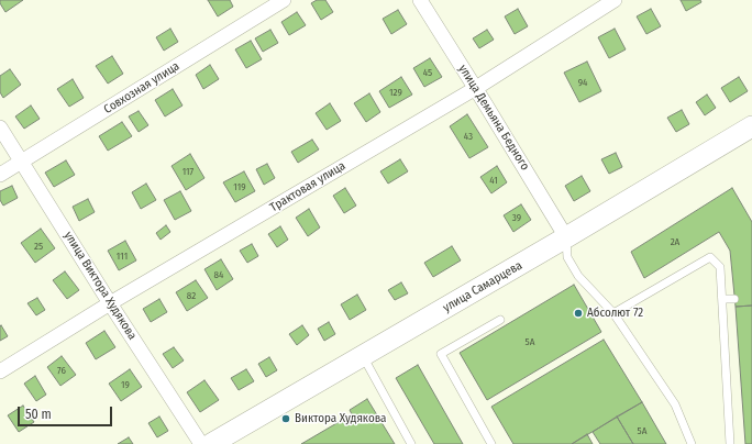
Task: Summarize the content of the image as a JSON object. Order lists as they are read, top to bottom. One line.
{"streets":{"street":["Совхозная улица","улица Демьяна Бедного","Трактовая улица","улица Виктора Худякова","улица Самарцева"]},"crossings":[["Совхозная улица","улица Виктора Худякова"],["улица Демьяна Бедного","Трактовая улица"],["улица Демьяна Бедного","улица Самарцева"],["Трактовая улица","улица Виктора Худякова"]],"places":["Абсолют 72","Виктора Худякова"],"house_numbers":["45","94","129","43","117","41","119","39","2А","25","111","84","82","5А","76","19","5А"],"scale_bar":"50 m"}
